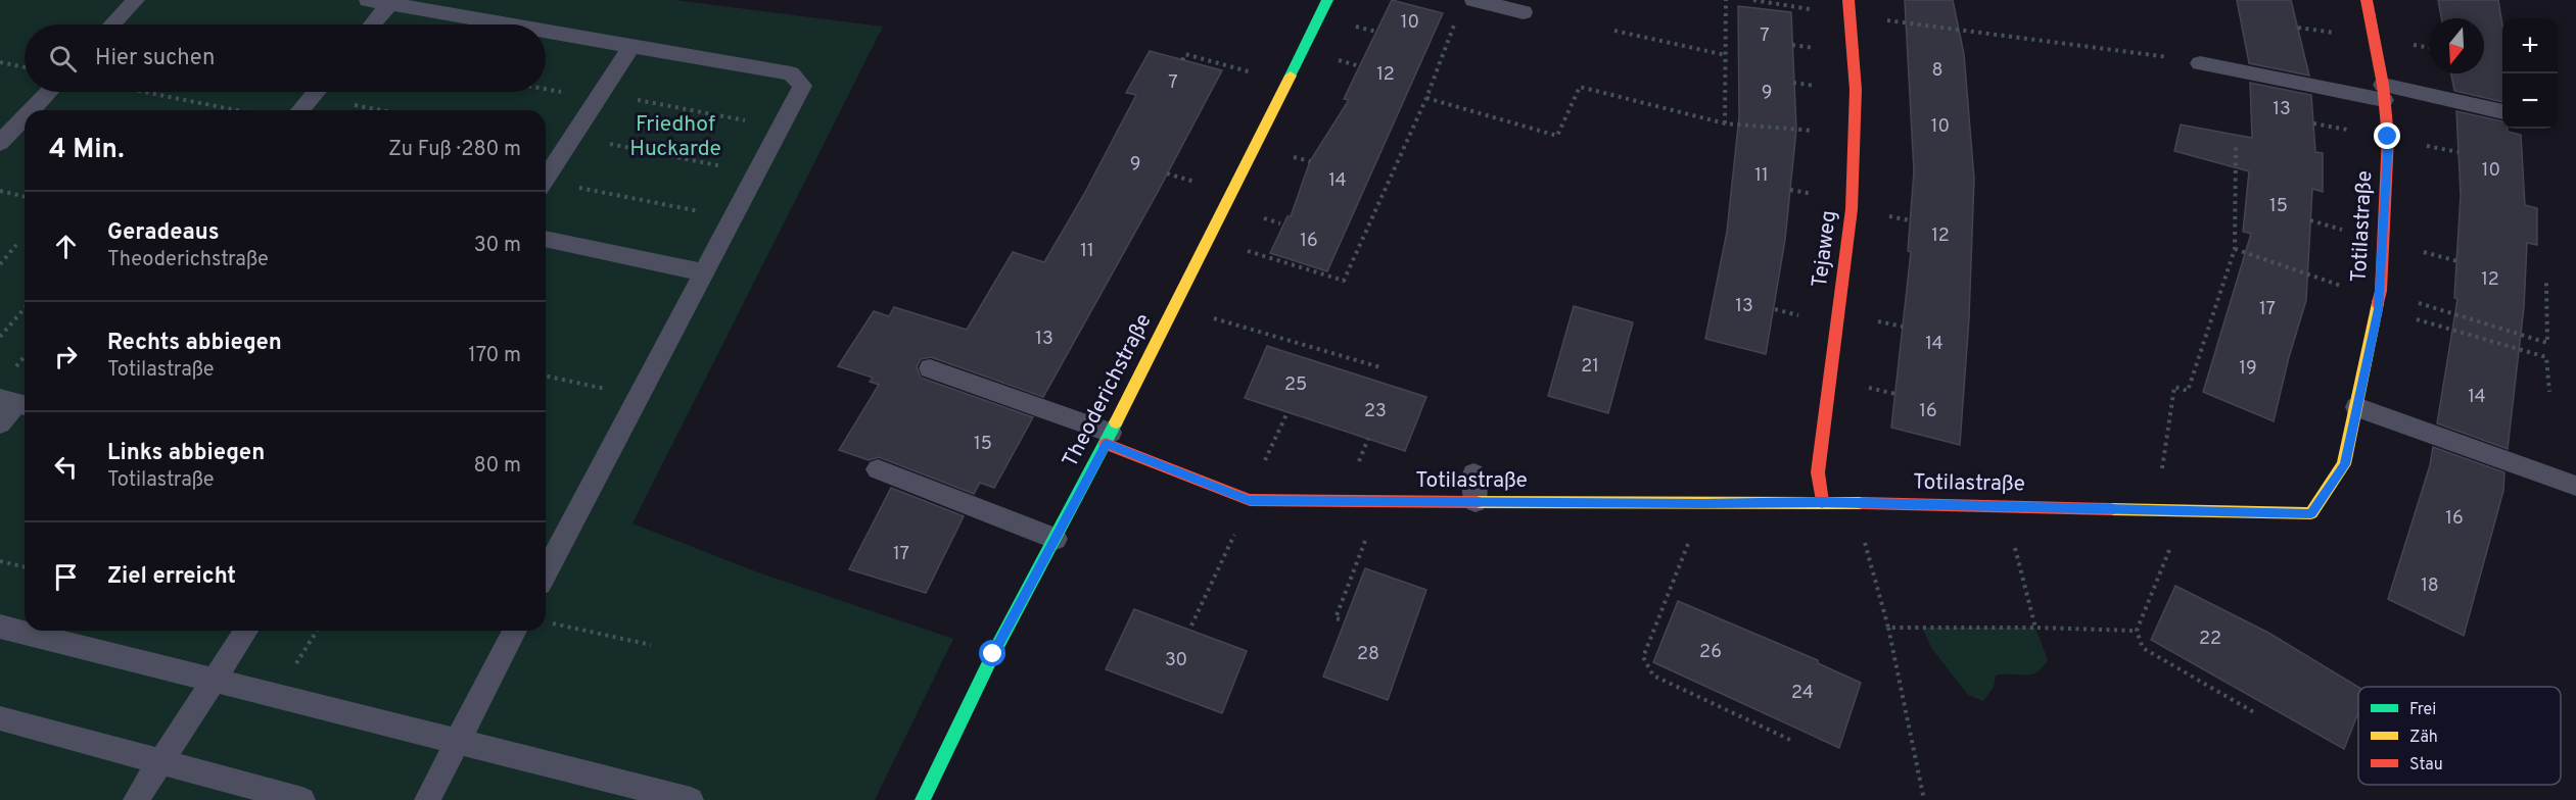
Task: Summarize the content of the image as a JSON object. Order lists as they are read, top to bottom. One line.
{"streets":{"street":["Totilastraße","Tejaweg","Theoderichstraße"]},"crossings":[["Totilastraße","Tejaweg"],["Totilastraße","Theoderichstraße"]],"parks":["Friedhof Huckarde"],"house_numbers":["10","7","8","12","7","9","13","10","9","10","11","14","15","12","16","11","12","13","17","13","14","21","19","25","14","23","16","15","16","17","18","22","26","28","30","24"],"legend":["Frei","Zäh","Stau"],"north":"bottom","page":{"map_buttons":["+","−"],"search":"Hier suchen","heading":["4 Min.","Zu Fuß · 280 m"],"list":[["Geradeaus","Theoderichstraße","30 m"],["Rechts abbiegen","Totilastraße","170 m"],["Links abbiegen","Totilastraße","80 m"],"Ziel erreicht"]}}
